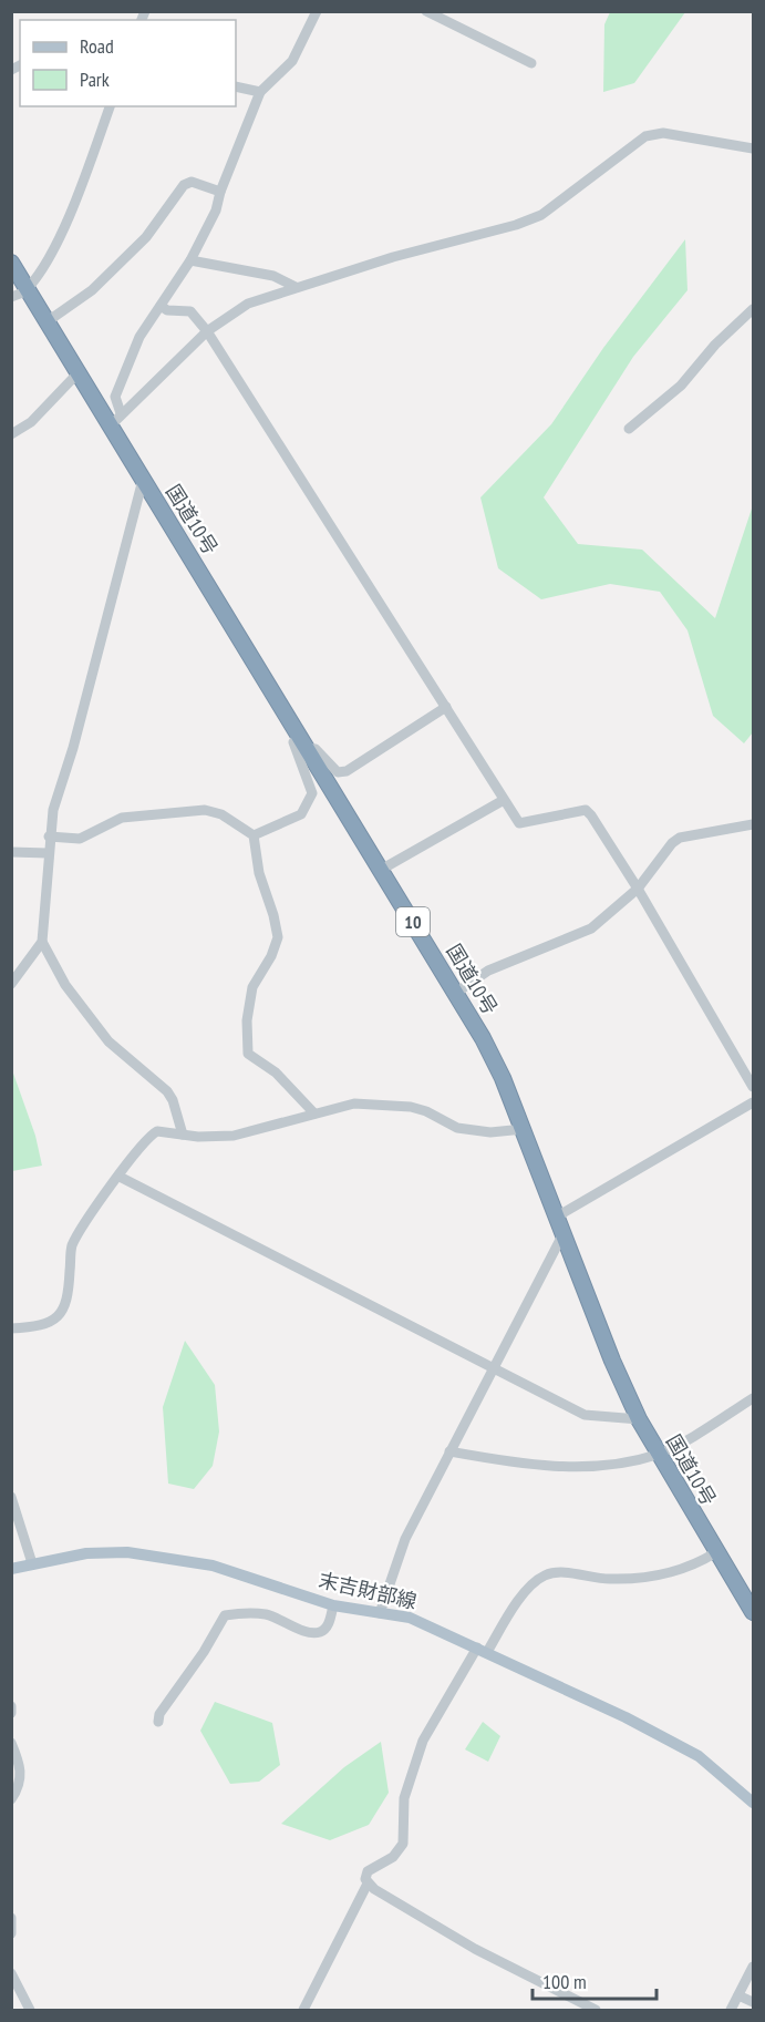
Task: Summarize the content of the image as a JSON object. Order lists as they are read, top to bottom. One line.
{"streets":{"highway":["国道10号","10"],"main road":["末吉財部線"]},"legend":["Road","Park"],"scale_bar":"100 m"}
